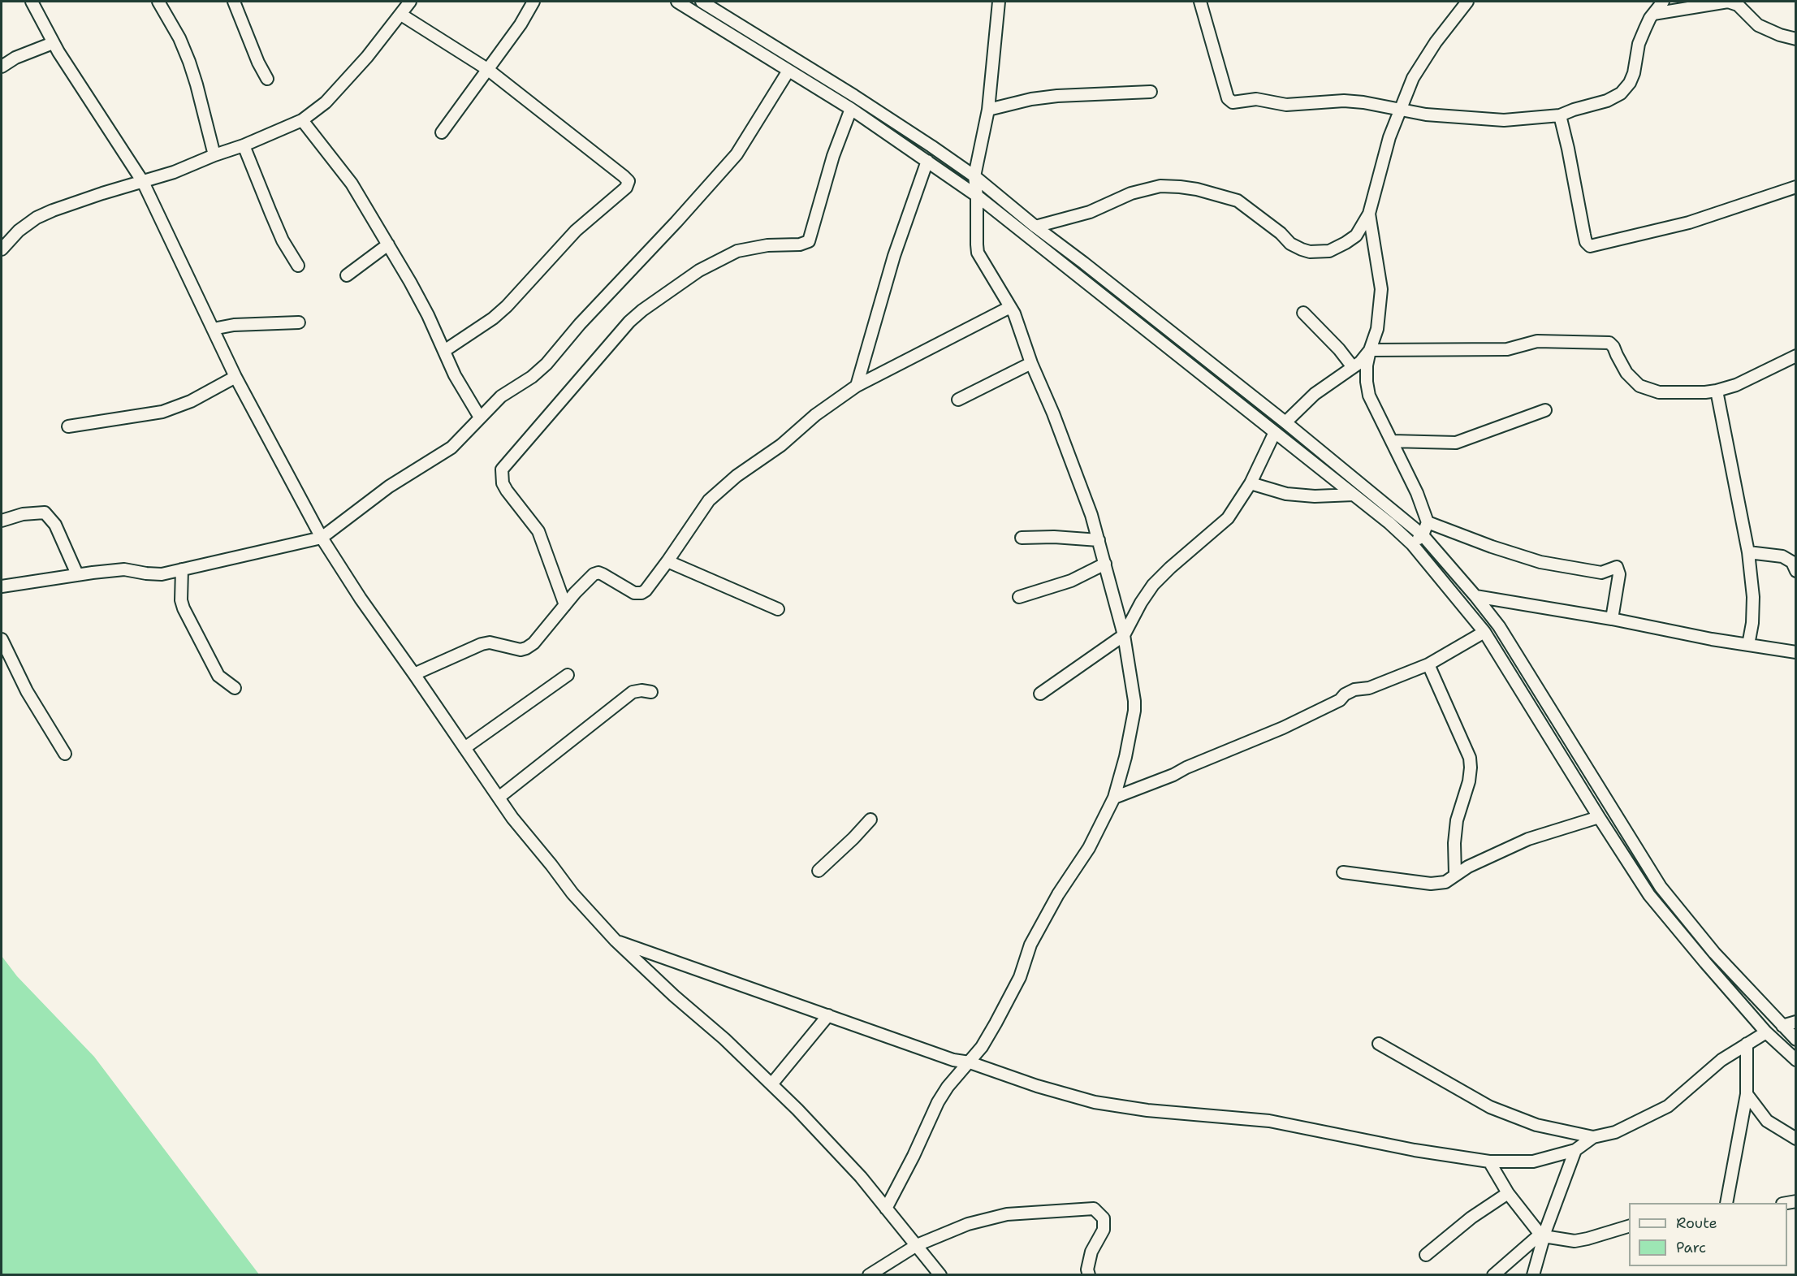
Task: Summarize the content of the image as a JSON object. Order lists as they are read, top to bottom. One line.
{"legend":["Route","Parc"]}
